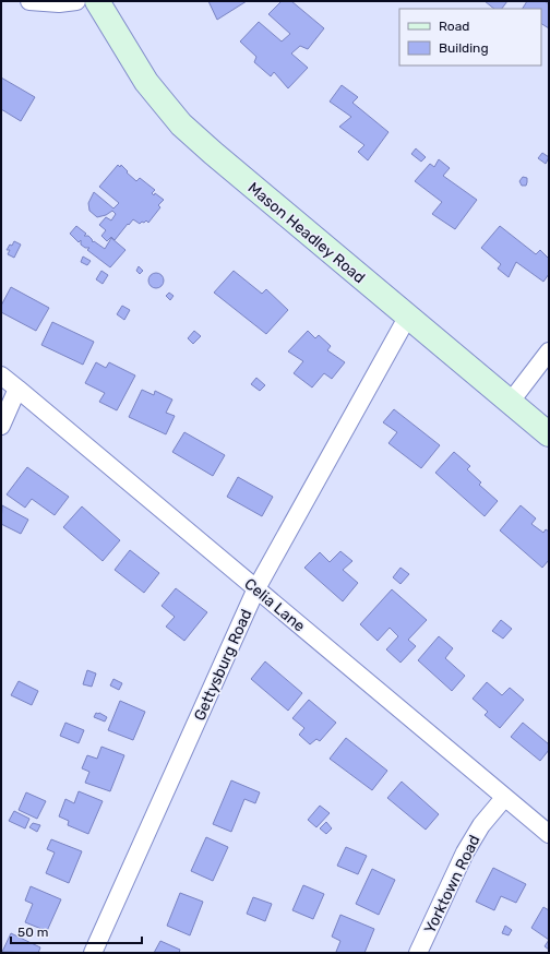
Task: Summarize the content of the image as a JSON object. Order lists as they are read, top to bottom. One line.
{"streets":{"main road":["Mason Headley Road"],"street":["Celia Lane","Gettysburg Road","Yorktown Road"]},"crossings":[["Mason Headley Road","Gettysburg Road"],["Celia Lane","Gettysburg Road"],["Celia Lane","Yorktown Road"]],"legend":["Road","Building"],"scale_bar":"50 m"}
